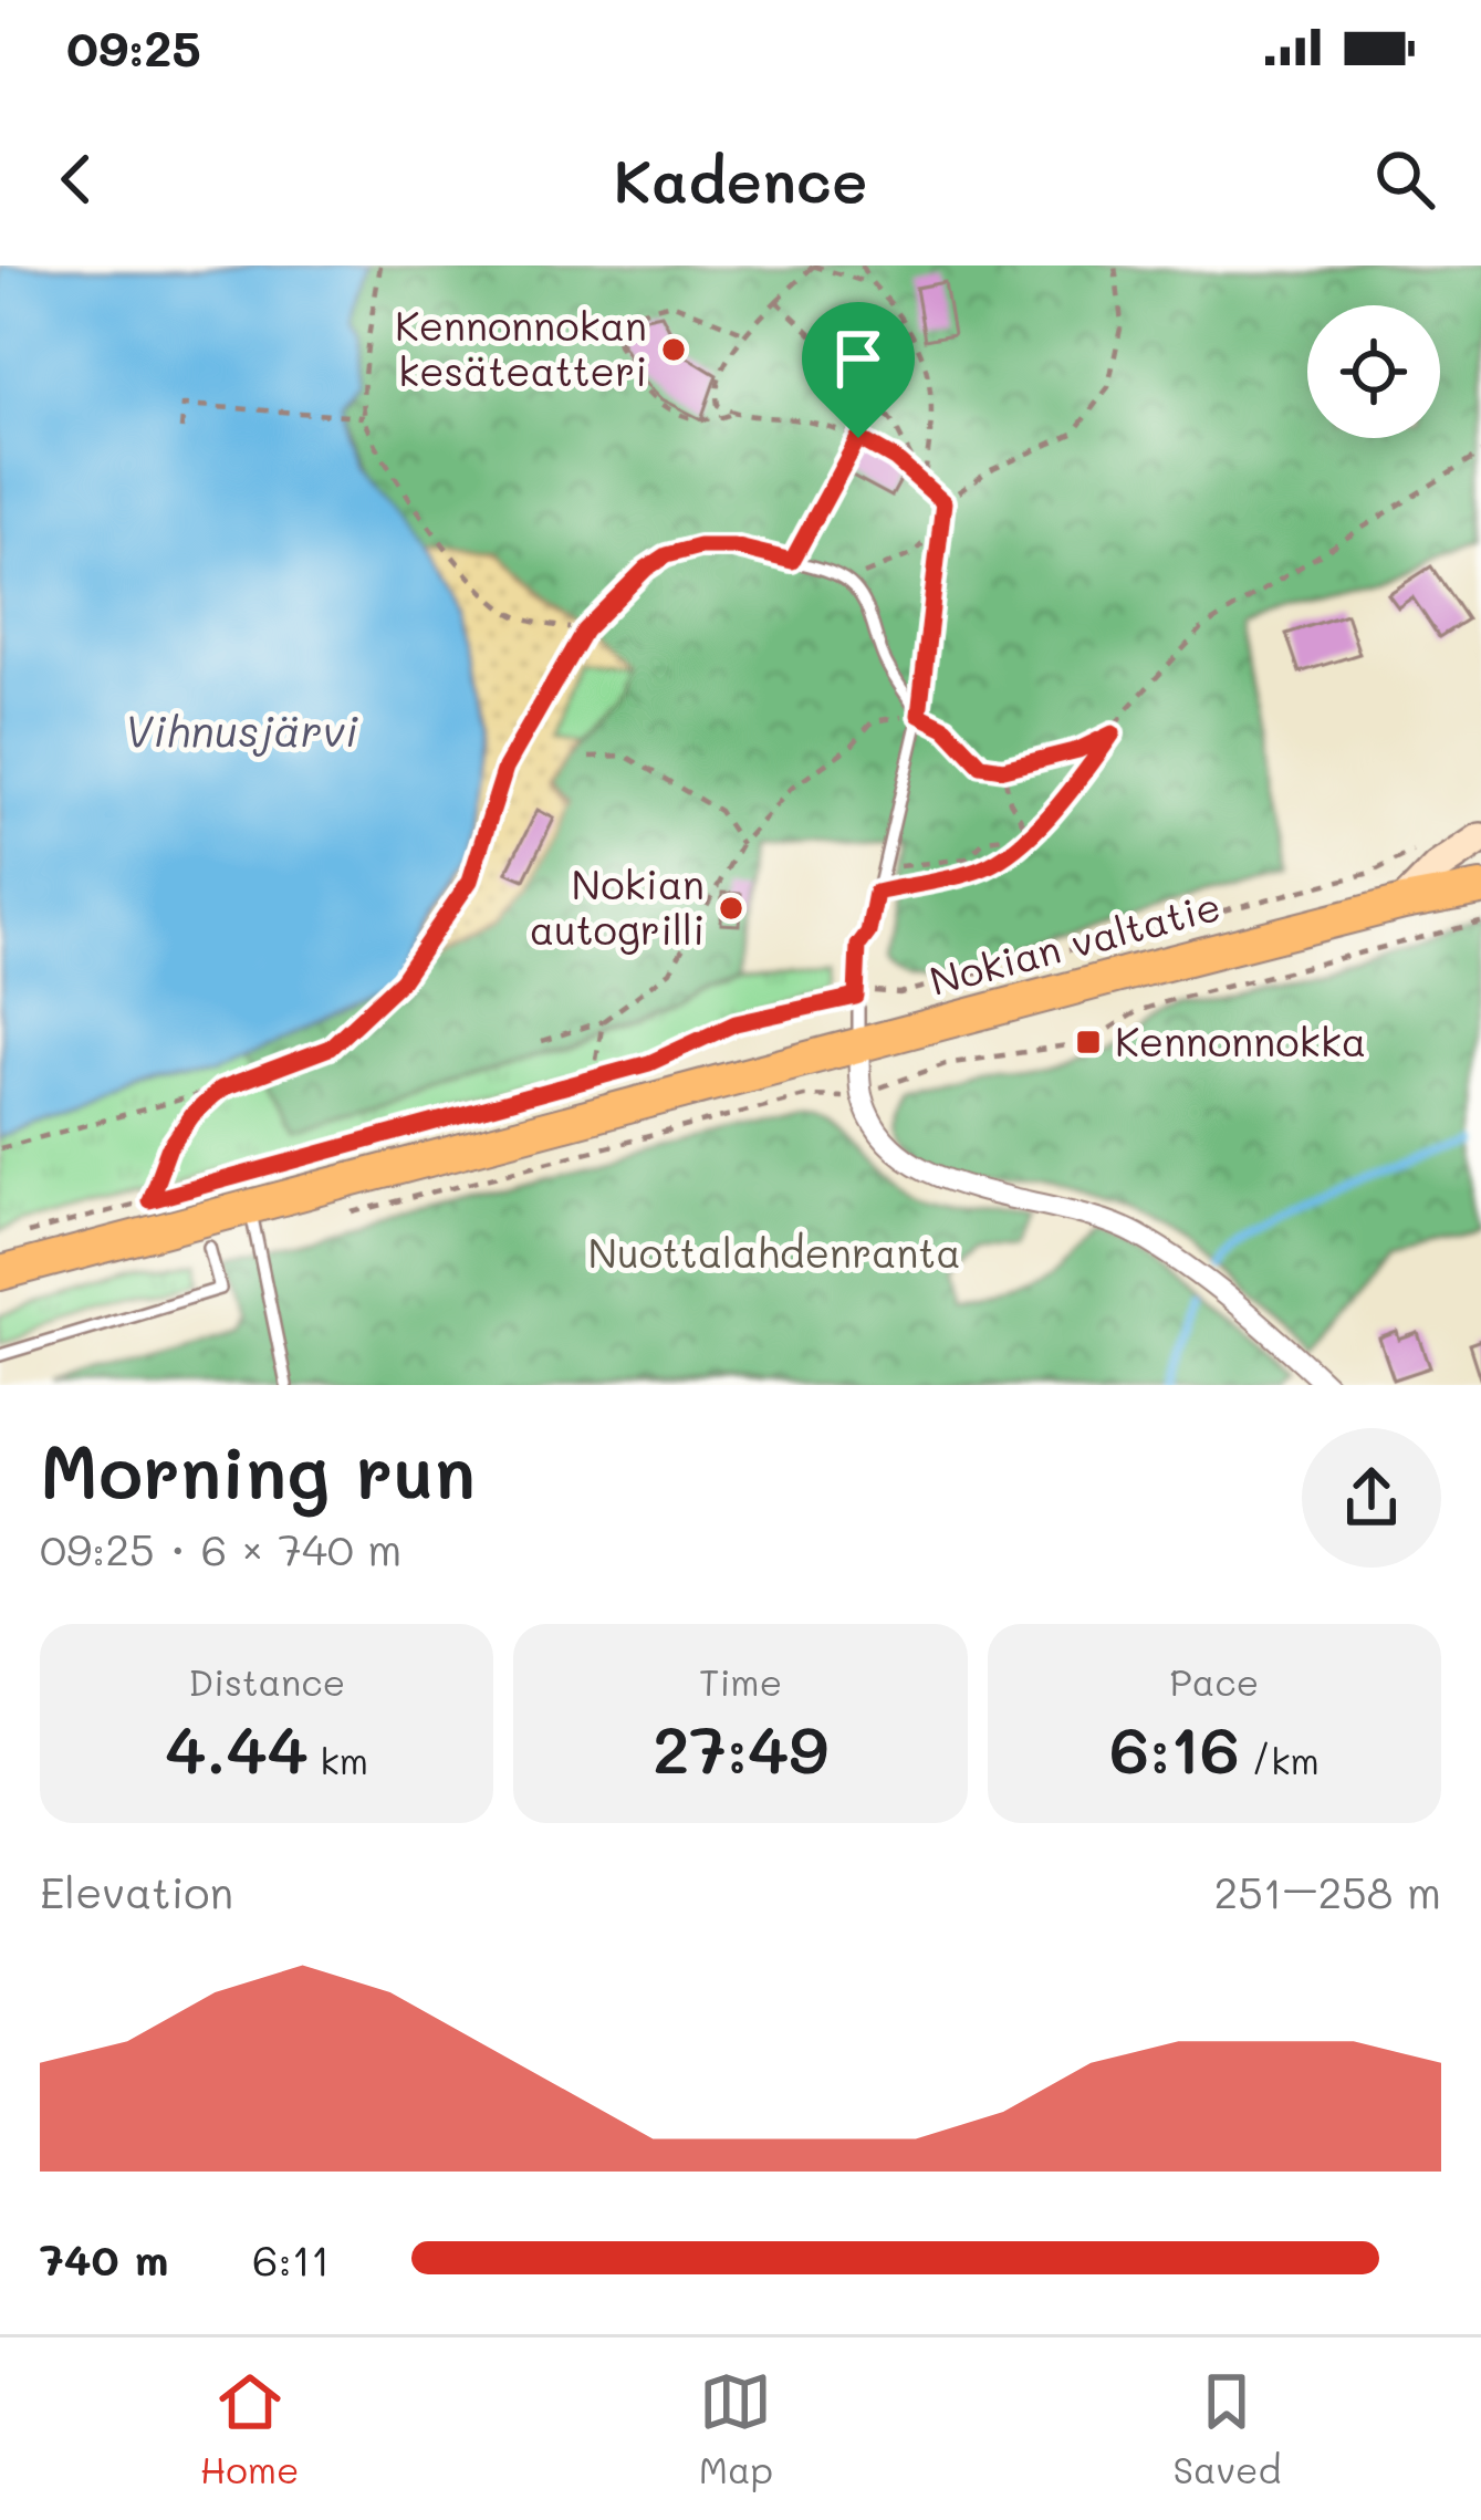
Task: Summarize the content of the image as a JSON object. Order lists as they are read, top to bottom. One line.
{"streets":{"main road":["Nokian valtatie"]},"water":["Vihnusjärvi"],"parks":["Nuottalahdenranta"],"places":{"other":["Kennonnokan kesäteatteri","Nokian autogrilli"],"transit":["Kennonnokka"]},"page":{"status":"09:25","header":"Kadence","heading":["Morning run","09:25 · 6 × 740 m"],"stats":[["Distance","4.44 km"],["Time","27:49"],["Pace","6:16 /km"]],"chart":["Elevation","251–258 m"],"list":[{"name":"740 m","note":"6:11"}],"tabs":["Home","Map","Saved"]}}
